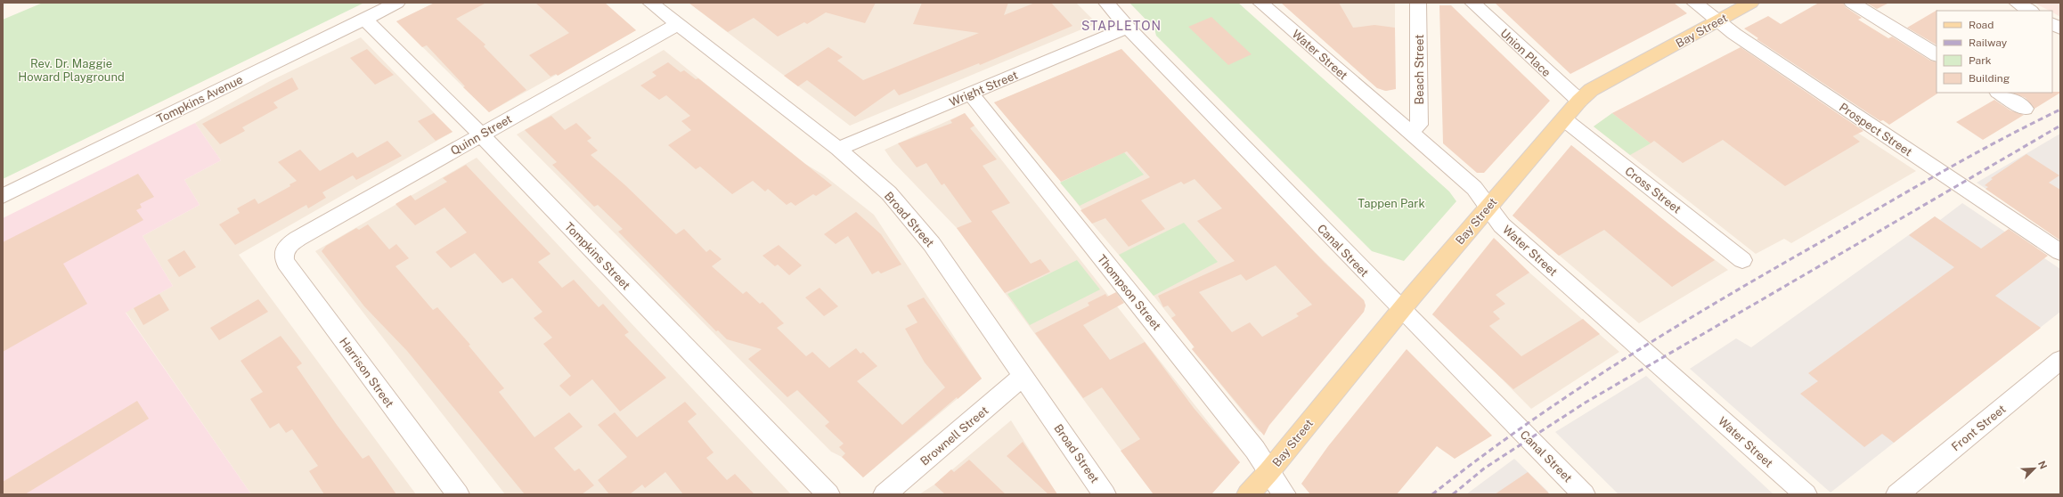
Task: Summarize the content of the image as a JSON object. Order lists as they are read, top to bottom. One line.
{"streets":{"main road":["Bay Street"],"street":["Union Place","Water Street","Beach Street","Wright Street","Tompkins Avenue","Prospect Street","Quinn Street","Cross Street","Broad Street","Canal Street","Tompkins Street","Thompson Street","Harrison Street","Front Street","Brownell Street"]},"crossings":[["Bay Street","Union Place"],["Bay Street","Water Street"],["Bay Street","Prospect Street"],["Bay Street","Cross Street"],["Bay Street","Canal Street"],["Bay Street","Thompson Street"],["Water Street","Beach Street"],["Wright Street","Broad Street"],["Wright Street","Canal Street"],["Wright Street","Thompson Street"],["Tompkins Avenue","Tompkins Street"],["Quinn Street","Broad Street"],["Quinn Street","Tompkins Street"],["Quinn Street","Harrison Street"],["Broad Street","Brownell Street"]],"districts":["STAPLETON"],"parks":["Rev. Dr. Maggie Howard Playground","Tappen Park"],"legend":["Road","Railway","Park","Building"],"north":"top right"}
